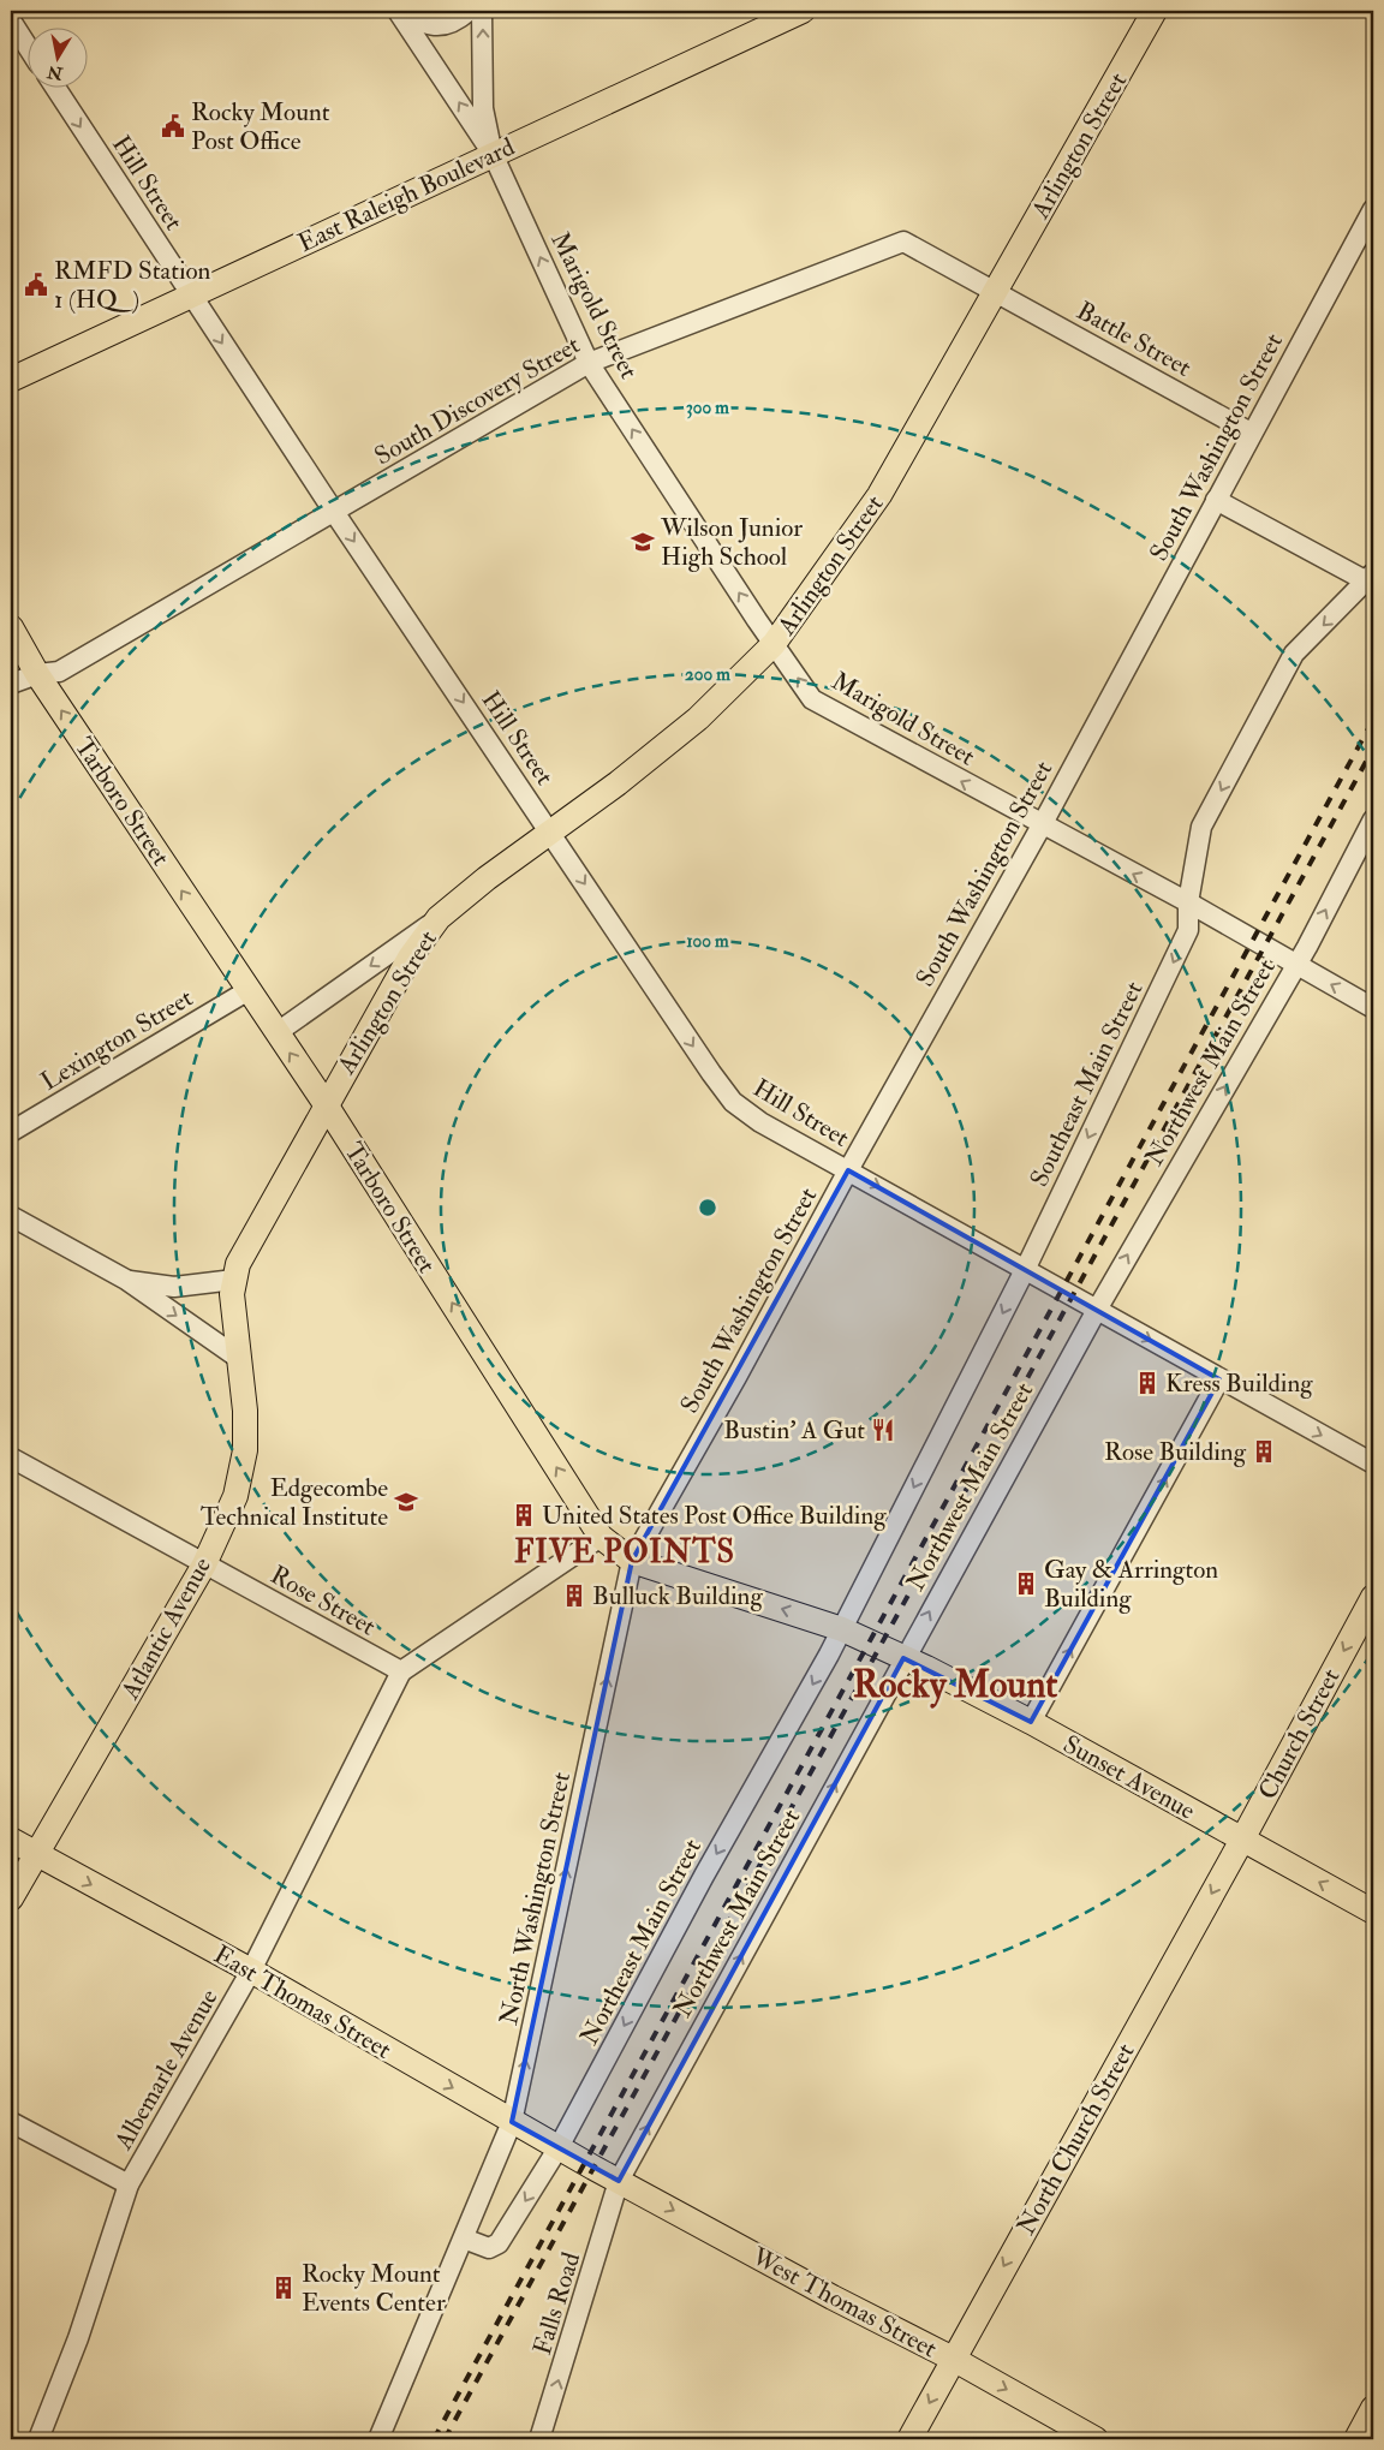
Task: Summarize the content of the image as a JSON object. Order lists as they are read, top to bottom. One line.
{"streets":{"main road":["Arlington Street","East Raleigh Boulevard","Tarboro Street","Atlantic Avenue","Church Street","Sunset Avenue","East Thomas Street","North Church Street","West Thomas Street"],"street":["Hill Street","Marigold Street","Battle Street","South Discovery Street","South Washington Street","Lexington Street","Northwest Main Street","Southeast Main Street","Rose Street","North Washington Street","Northeast Main Street","Albemarle Avenue","Falls Road"]},"crossings":[["Arlington Street","Hill Street"],["Arlington Street","Marigold Street"],["Arlington Street","Battle Street"],["Arlington Street","South Discovery Street"],["Arlington Street","Tarboro Street"],["Arlington Street","Atlantic Avenue"],["Hill Street","East Raleigh Boulevard"],["Hill Street","South Discovery Street"],["Hill Street","South Washington Street"],["Hill Street","Northwest Main Street"],["Hill Street","Southeast Main Street"],["East Raleigh Boulevard","Marigold Street"],["Marigold Street","South Discovery Street"],["Marigold Street","South Washington Street"],["Marigold Street","Northwest Main Street"],["Marigold Street","Southeast Main Street"],["Battle Street","South Discovery Street"],["Battle Street","South Washington Street"],["South Discovery Street","Tarboro Street"],["South Washington Street","Tarboro Street"],["South Washington Street","North Washington Street"],["Tarboro Street","Lexington Street"],["Tarboro Street","Southeast Main Street"],["Tarboro Street","Atlantic Avenue"],["Tarboro Street","Sunset Avenue"],["Tarboro Street","North Washington Street"],["Tarboro Street","Northeast Main Street"],["Northwest Main Street","Sunset Avenue"],["Northwest Main Street","West Thomas Street"],["Northwest Main Street","Falls Road"],["Southeast Main Street","Northeast Main Street"],["Rose Street","Atlantic Avenue"],["Rose Street","Albemarle Avenue"],["Atlantic Avenue","East Thomas Street"],["Church Street","Sunset Avenue"],["Church Street","North Church Street"],["Sunset Avenue","North Church Street"],["North Washington Street","Northeast Main Street"],["North Washington Street","East Thomas Street"],["Northeast Main Street","East Thomas Street"],["East Thomas Street","Albemarle Avenue"],["East Thomas Street","West Thomas Street"],["North Church Street","West Thomas Street"],["West Thomas Street","Falls Road"]],"one_way":["Hill Street","Marigold Street","Tarboro Street","Northwest Main Street","Southeast Main Street","Church Street","North Washington Street","Northeast Main Street","East Thomas Street","North Church Street","West Thomas Street","Falls Road"],"districts":["FIVE POINTS","Rocky Mount"],"places":{"public building":["Rocky Mount Post Office","RMFD Station 1 (HQ)"],"school or university":["Wilson Junior High School","Edgecombe Technical Institute"],"building":["Kress Building","Rose Building","United States Post Office Building","Gay & Arrington Building","Bulluck Building","Rocky Mount Events Center"],"restaurant":["Bustin' A Gut"]},"north":"bottom","rings":["300 m","200 m","100 m"]}
